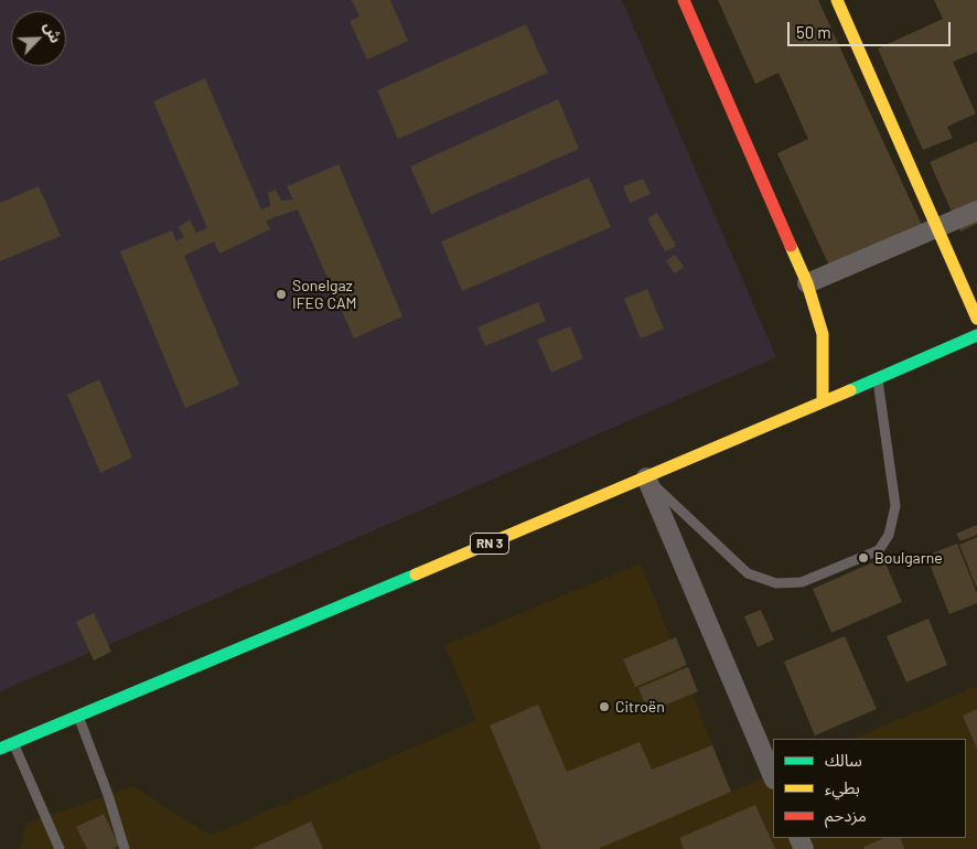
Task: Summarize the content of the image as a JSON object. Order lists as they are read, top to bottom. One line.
{"streets":{"main road":["RN 3"]},"places":["Sonelgaz IFEG CAM","Boulgarne","Citroën"],"legend":["سالك","بطيء","مزدحم"],"scale_bar":"50 m","north":"top right"}
